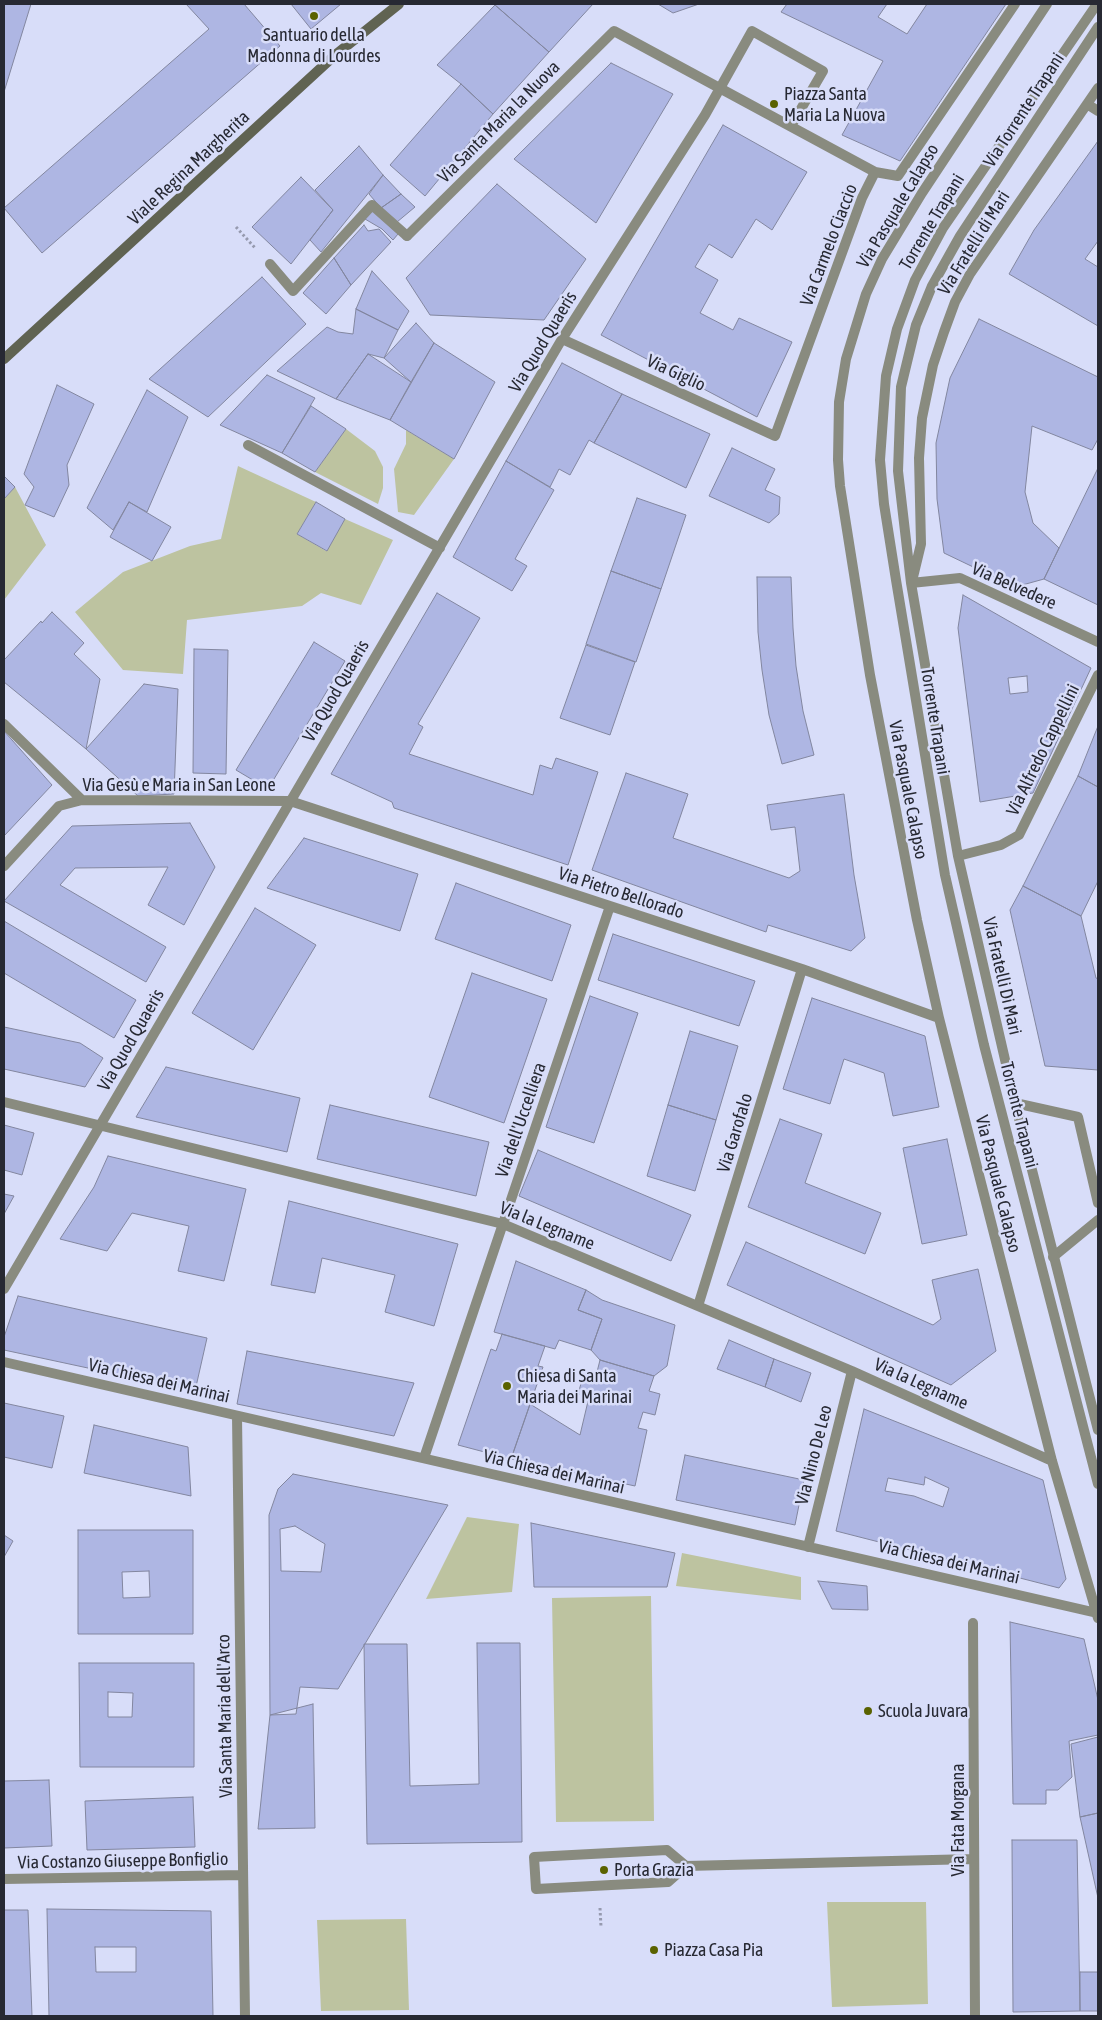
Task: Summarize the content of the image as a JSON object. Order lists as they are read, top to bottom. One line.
{"streets":{"main road":["Viale Regina Margherita"],"street":["Via Torrente Trapani","Via Santa Maria la Nuova","Via Pasquale Calapso","Torrente Trapani","Via Fratelli di Mari","Via Carmelo Ciaccio","Via Quod Quaeris","Via Giglio","Via Belvedere","Via Alfredo Cappellini","Via Gesù e Maria in San Leone","Via Pietro Bellorado","Via Fratelli Di Mari","Via dell'Uccelliera","Via Garofalo","Via la Legname","Via Chiesa dei Marinai","Via Nino De Leo","Via Santa Maria dell'Arco","Via Fata Morgana","Via Costanzo Giuseppe Bonfiglio"]},"crossings":[["Via Torrente Trapani","Via Fratelli di Mari"],["Via Torrente Trapani","Via Belvedere"],["Via Torrente Trapani","Via Fratelli Di Mari"],["Via Santa Maria la Nuova","Via Quod Quaeris"],["Via Pasquale Calapso","Via Pietro Bellorado"],["Via Pasquale Calapso","Via la Legname"],["Via Pasquale Calapso","Via Chiesa dei Marinai"],["Via Fratelli di Mari","Via Belvedere"],["Via Fratelli di Mari","Via Fratelli Di Mari"],["Via Carmelo Ciaccio","Via Giglio"],["Via Quod Quaeris","Via Giglio"],["Via Quod Quaeris","Via Gesù e Maria in San Leone"],["Via Quod Quaeris","Via Pietro Bellorado"],["Via Quod Quaeris","Via la Legname"],["Via Belvedere","Via Fratelli Di Mari"],["Via Alfredo Cappellini","Via Fratelli Di Mari"],["Via Gesù e Maria in San Leone","Via Pietro Bellorado"],["Via Pietro Bellorado","Via dell'Uccelliera"],["Via Pietro Bellorado","Via Garofalo"],["Via dell'Uccelliera","Via la Legname"],["Via dell'Uccelliera","Via Chiesa dei Marinai"],["Via Garofalo","Via la Legname"],["Via la Legname","Via Nino De Leo"],["Via Chiesa dei Marinai","Via Nino De Leo"],["Via Chiesa dei Marinai","Via Santa Maria dell'Arco"],["Via Santa Maria dell'Arco","Via Costanzo Giuseppe Bonfiglio"]],"places":["Santuario della Madonna di Lourdes","Piazza Santa Maria La Nuova","Chiesa di Santa Maria dei Marinai","Scuola Juvara","Porta Grazia","Piazza Casa Pia"]}
